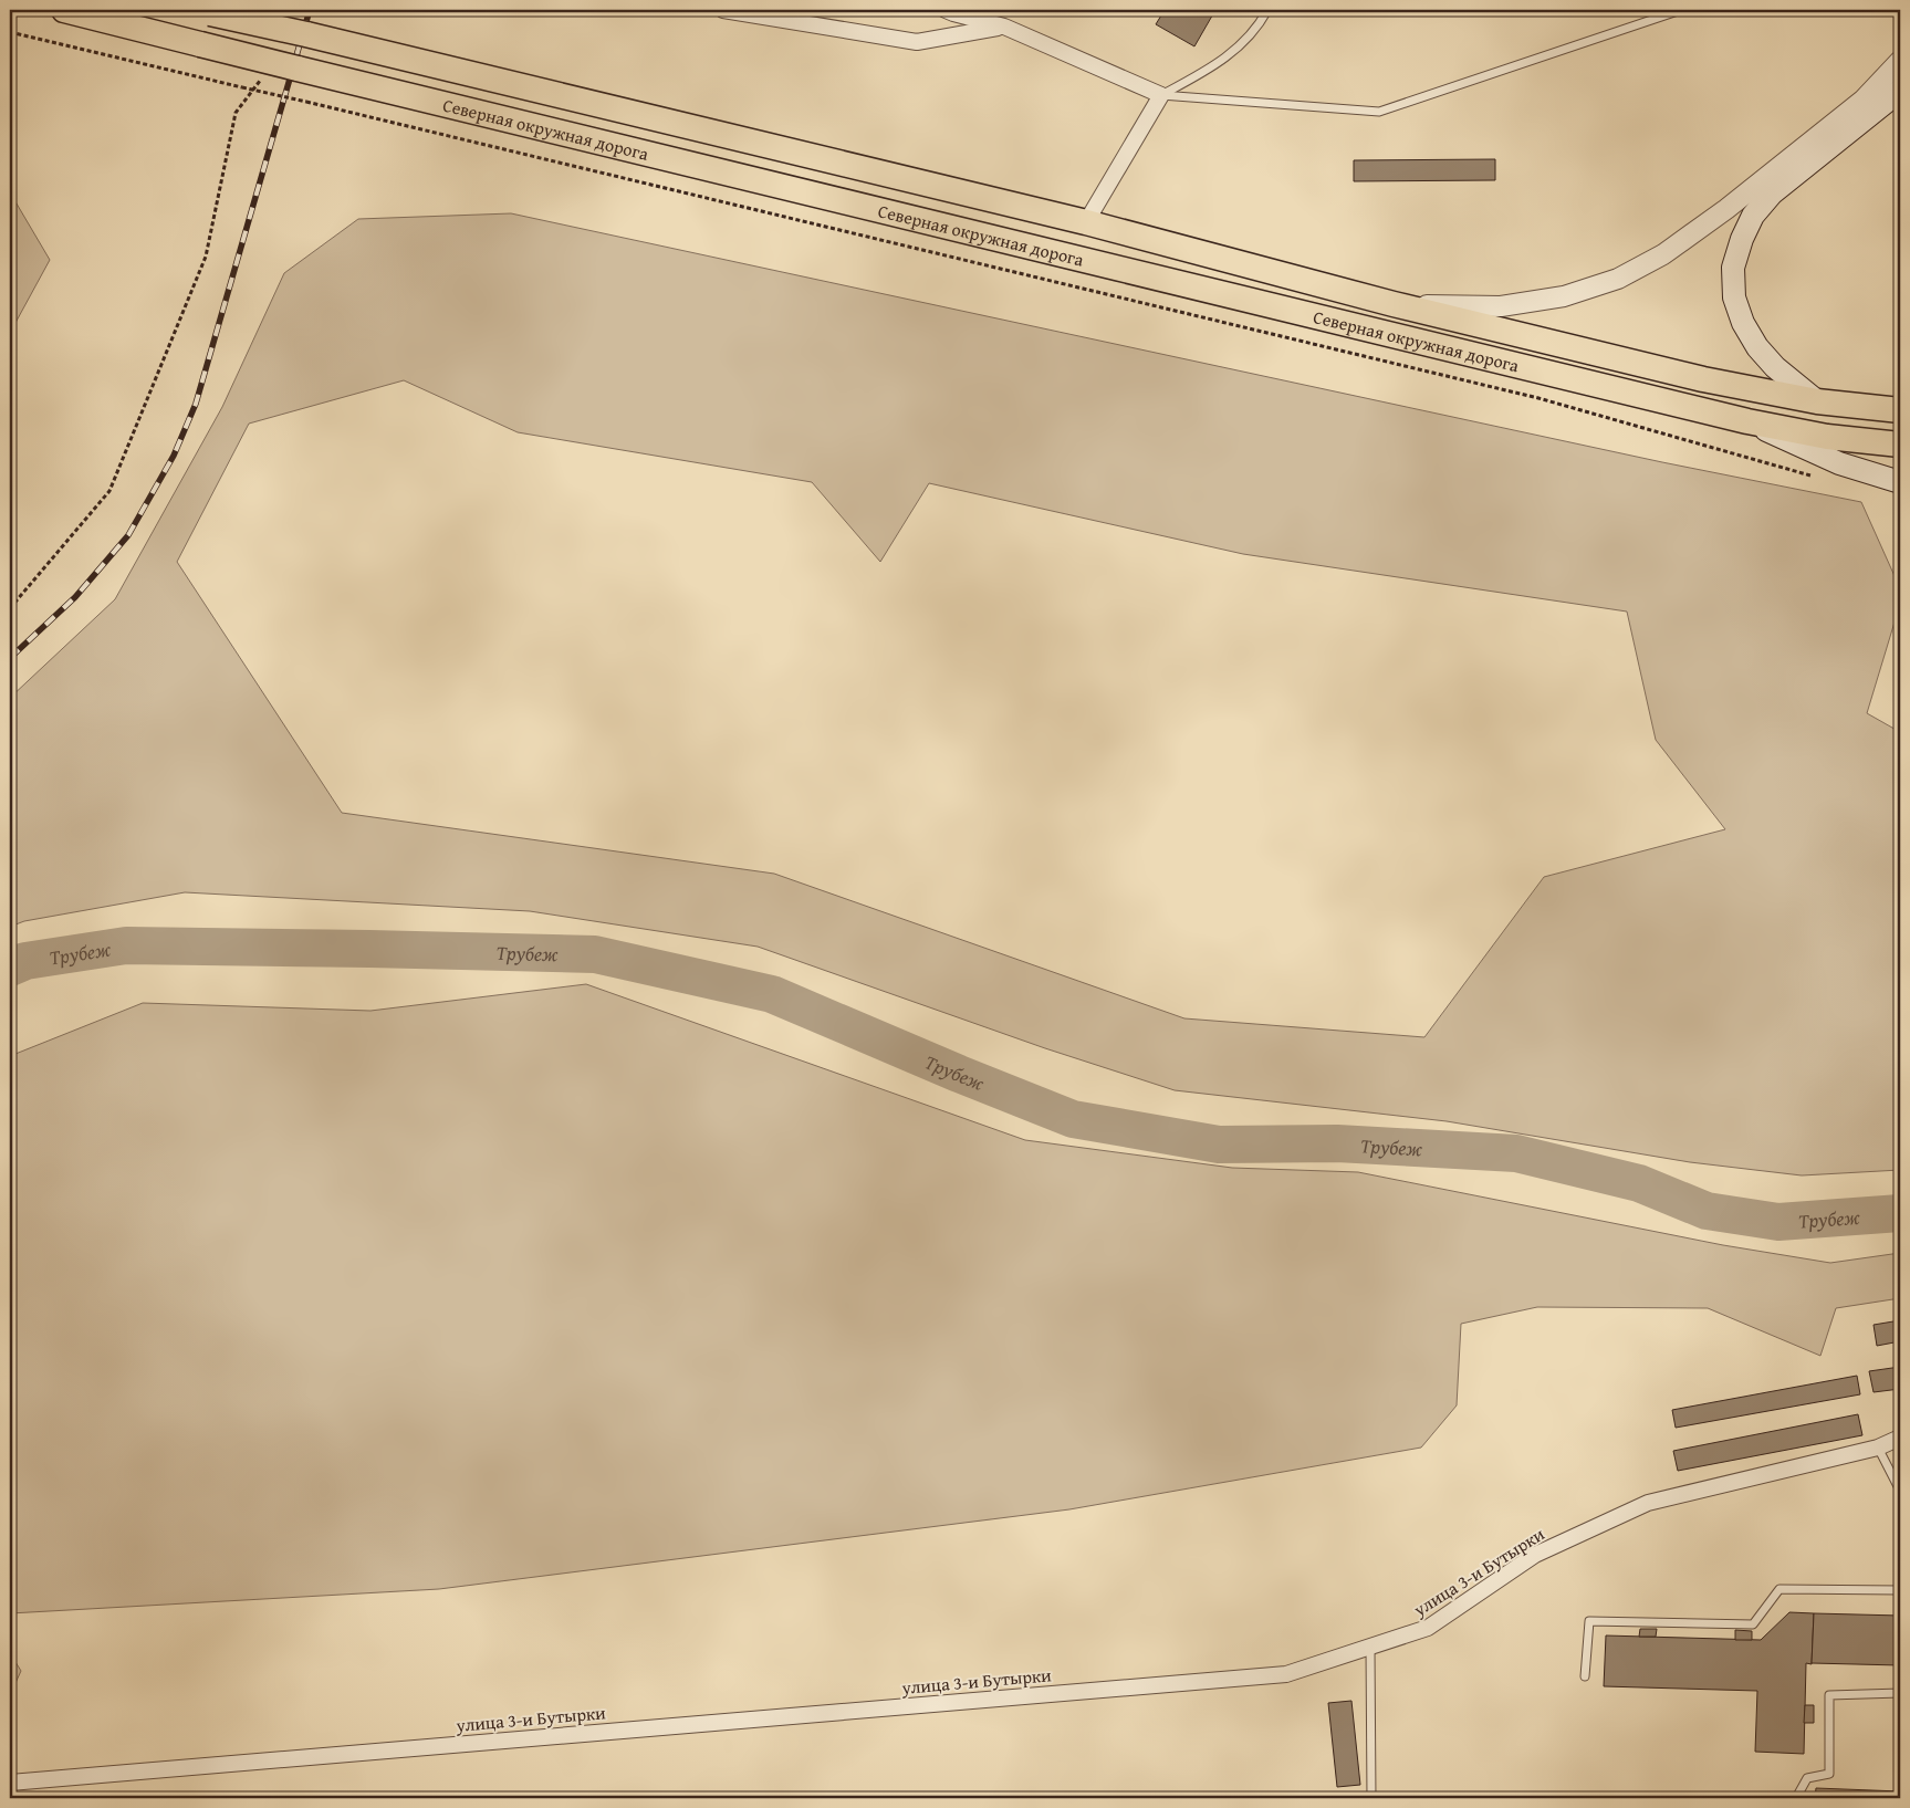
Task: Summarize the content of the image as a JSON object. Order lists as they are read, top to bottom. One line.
{"streets":{"main road":["Северная окружная дорога"],"street":["улица 3-и Бутырки"]},"water":["Трубеж"]}
